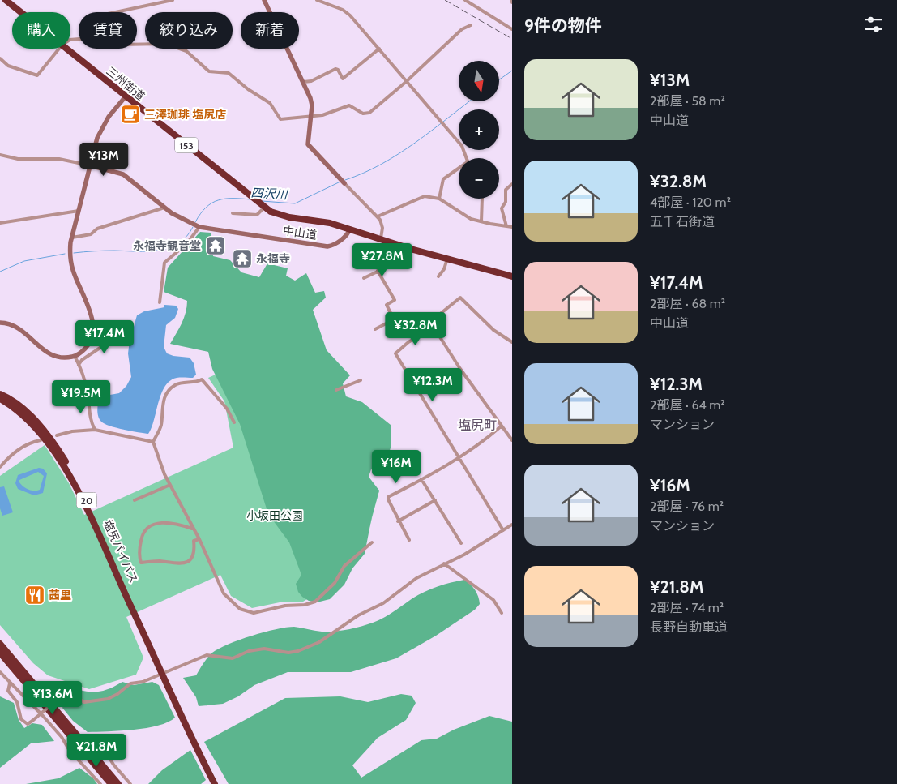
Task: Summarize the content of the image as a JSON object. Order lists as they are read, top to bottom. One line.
{"streets":{"highway":["三州街道","153","20","塩尻バイパス"],"street":["中山道"]},"crossings":[["三州街道","153"],["153","中山道"]],"districts":["塩尻町"],"water":["四沢川"],"parks":["小坂田公園"],"places":{"cafe":["三澤珈琲 塩尻店"],"temple":["永福寺観音堂","永福寺"],"restaurant":["茜里"]},"north":"bottom","page":{"heading":"9件の物件","chip":["購入","賃貸","絞り込み","新着"],"list":[{"name":"¥13M","note":"2部屋 · 58 m² · 中山道"},{"name":"¥32.8M","note":"4部屋 · 120 m² · 五千石街道"},{"name":"¥17.4M","note":"2部屋 · 68 m² · 中山道"},{"name":"¥12.3M","note":"2部屋 · 64 m² · マンション"},{"name":"¥16M","note":"2部屋 · 76 m² · マンション"},{"name":"¥21.8M","note":"2部屋 · 74 m² · 長野自動車道"}],"map_buttons":["+","−"],"price":["¥13M","¥27.8M","¥32.8M","¥17.4M","¥12.3M","¥19.5M","¥16M","¥13.6M","¥21.8M"]}}
